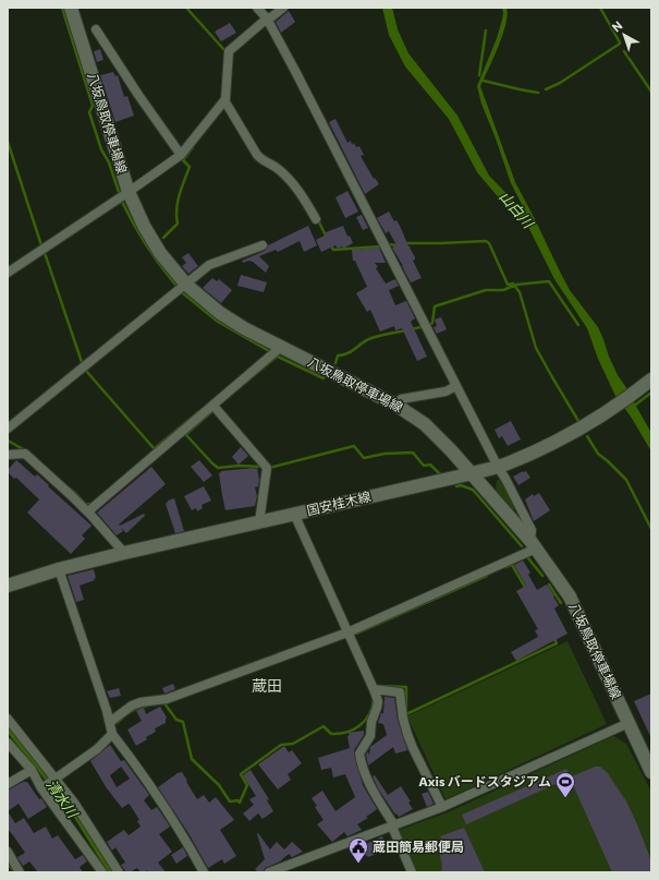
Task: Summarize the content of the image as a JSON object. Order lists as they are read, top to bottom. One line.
{"streets":{"main road":["八坂鳥取停車場線","国安桂木線"]},"crossings":[["八坂鳥取停車場線","国安桂木線"]],"districts":["蔵田"],"water":["山白川","清水川"],"places":{"sports":["Axis バードスタジアム"],"public building":["蔵田簡易郵便局"]},"north":"top left"}
